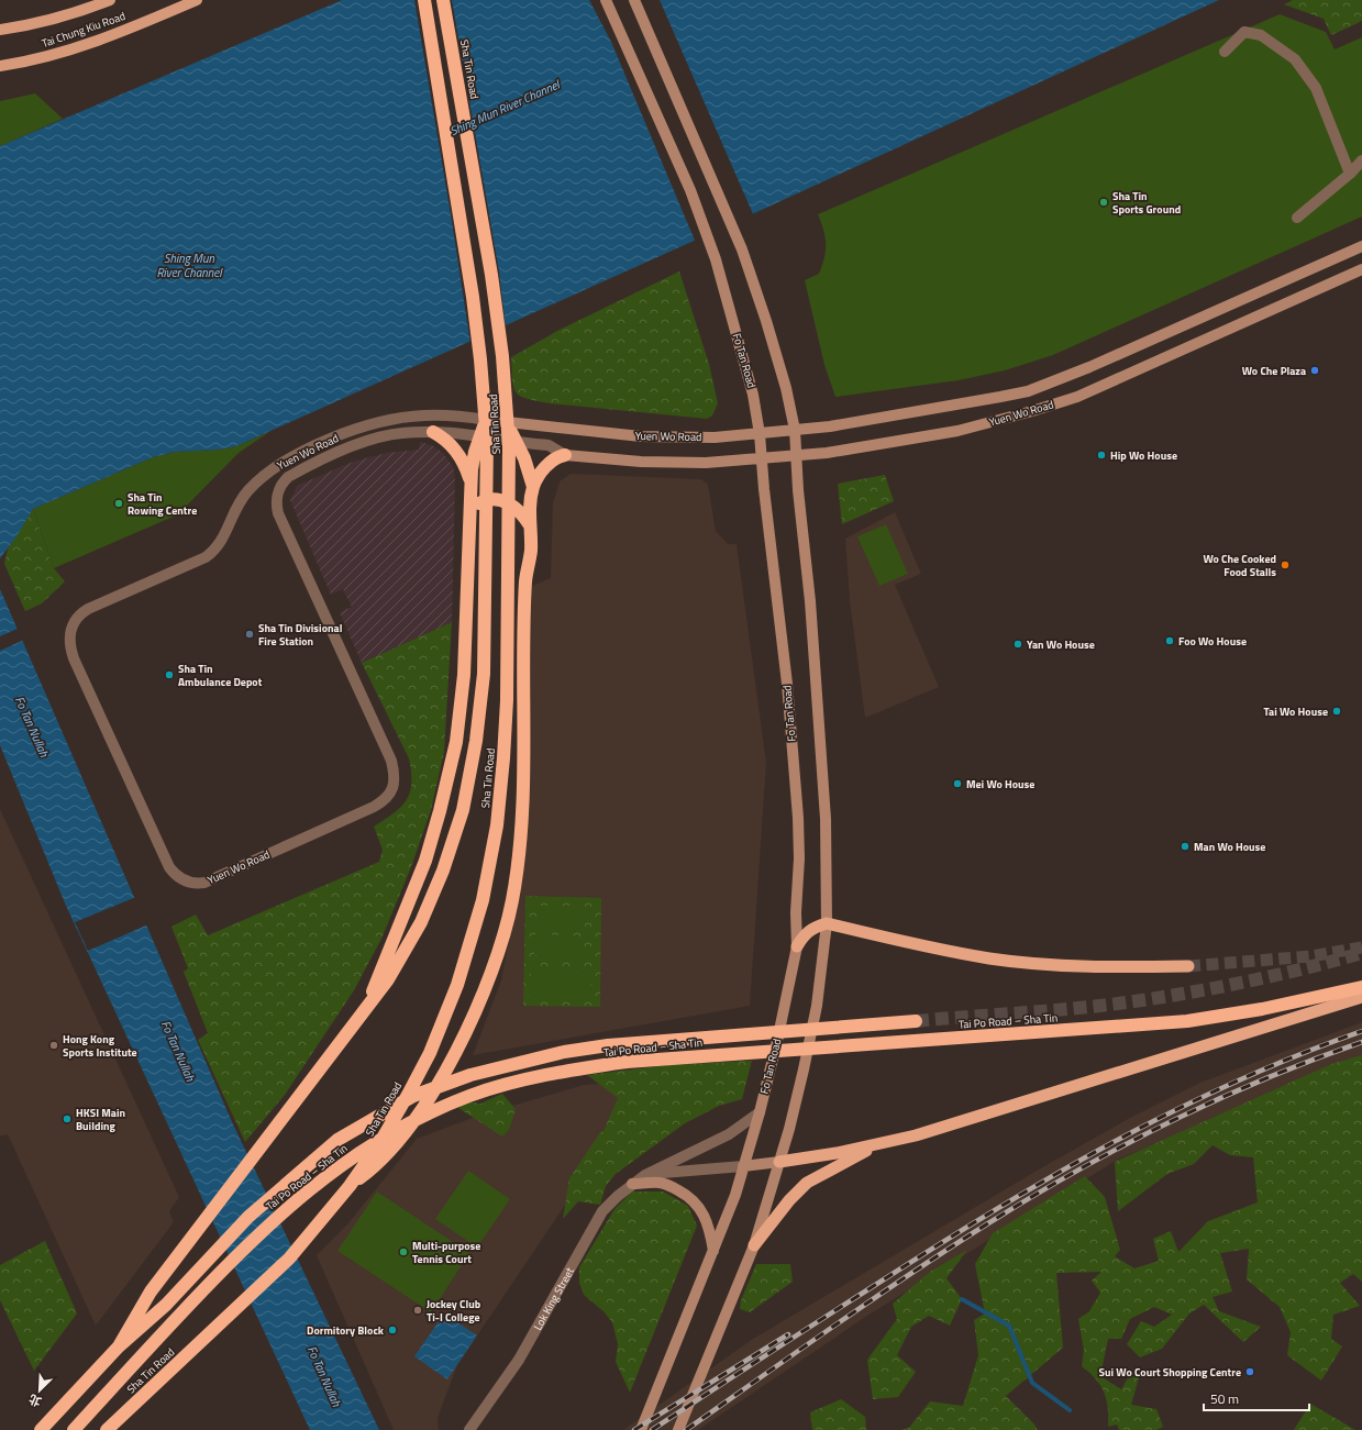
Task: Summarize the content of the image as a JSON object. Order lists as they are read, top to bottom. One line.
{"streets":{"highway":["Sha Tin Road","Tai Po Road – Sha Tin"],"main road":["Tai Chung Kiu Road","Fo Tan Road","Yuen Wo Road"],"street":["Lok King Street"]},"crossings":[["Sha Tin Road","Tai Po Road – Sha Tin"],["Fo Tan Road","Yuen Wo Road"],["Fo Tan Road","Lok King Street"]],"water":["Shing Mun River Channel","Fo Tan Nullah"],"places":["Sha Tin Sports Ground","Wo Che Plaza","Hip Wo House","Sha Tin Rowing Centre","Wo Che Cooked Food Stalls","Sha Tin Divisional Fire Station","Foo Wo House","Yan Wo House","Sha Tin Ambulance Depot","Tai Wo House","Mei Wo House","Man Wo House","Hong Kong Sports Institute","HKSI Main Building","Multi-purpose Tennis Court","Jockey Club Ti-I College","Dormitory Block","Sui Wo Court Shopping Centre"],"scale_bar":"50 m","north":"bottom left"}
